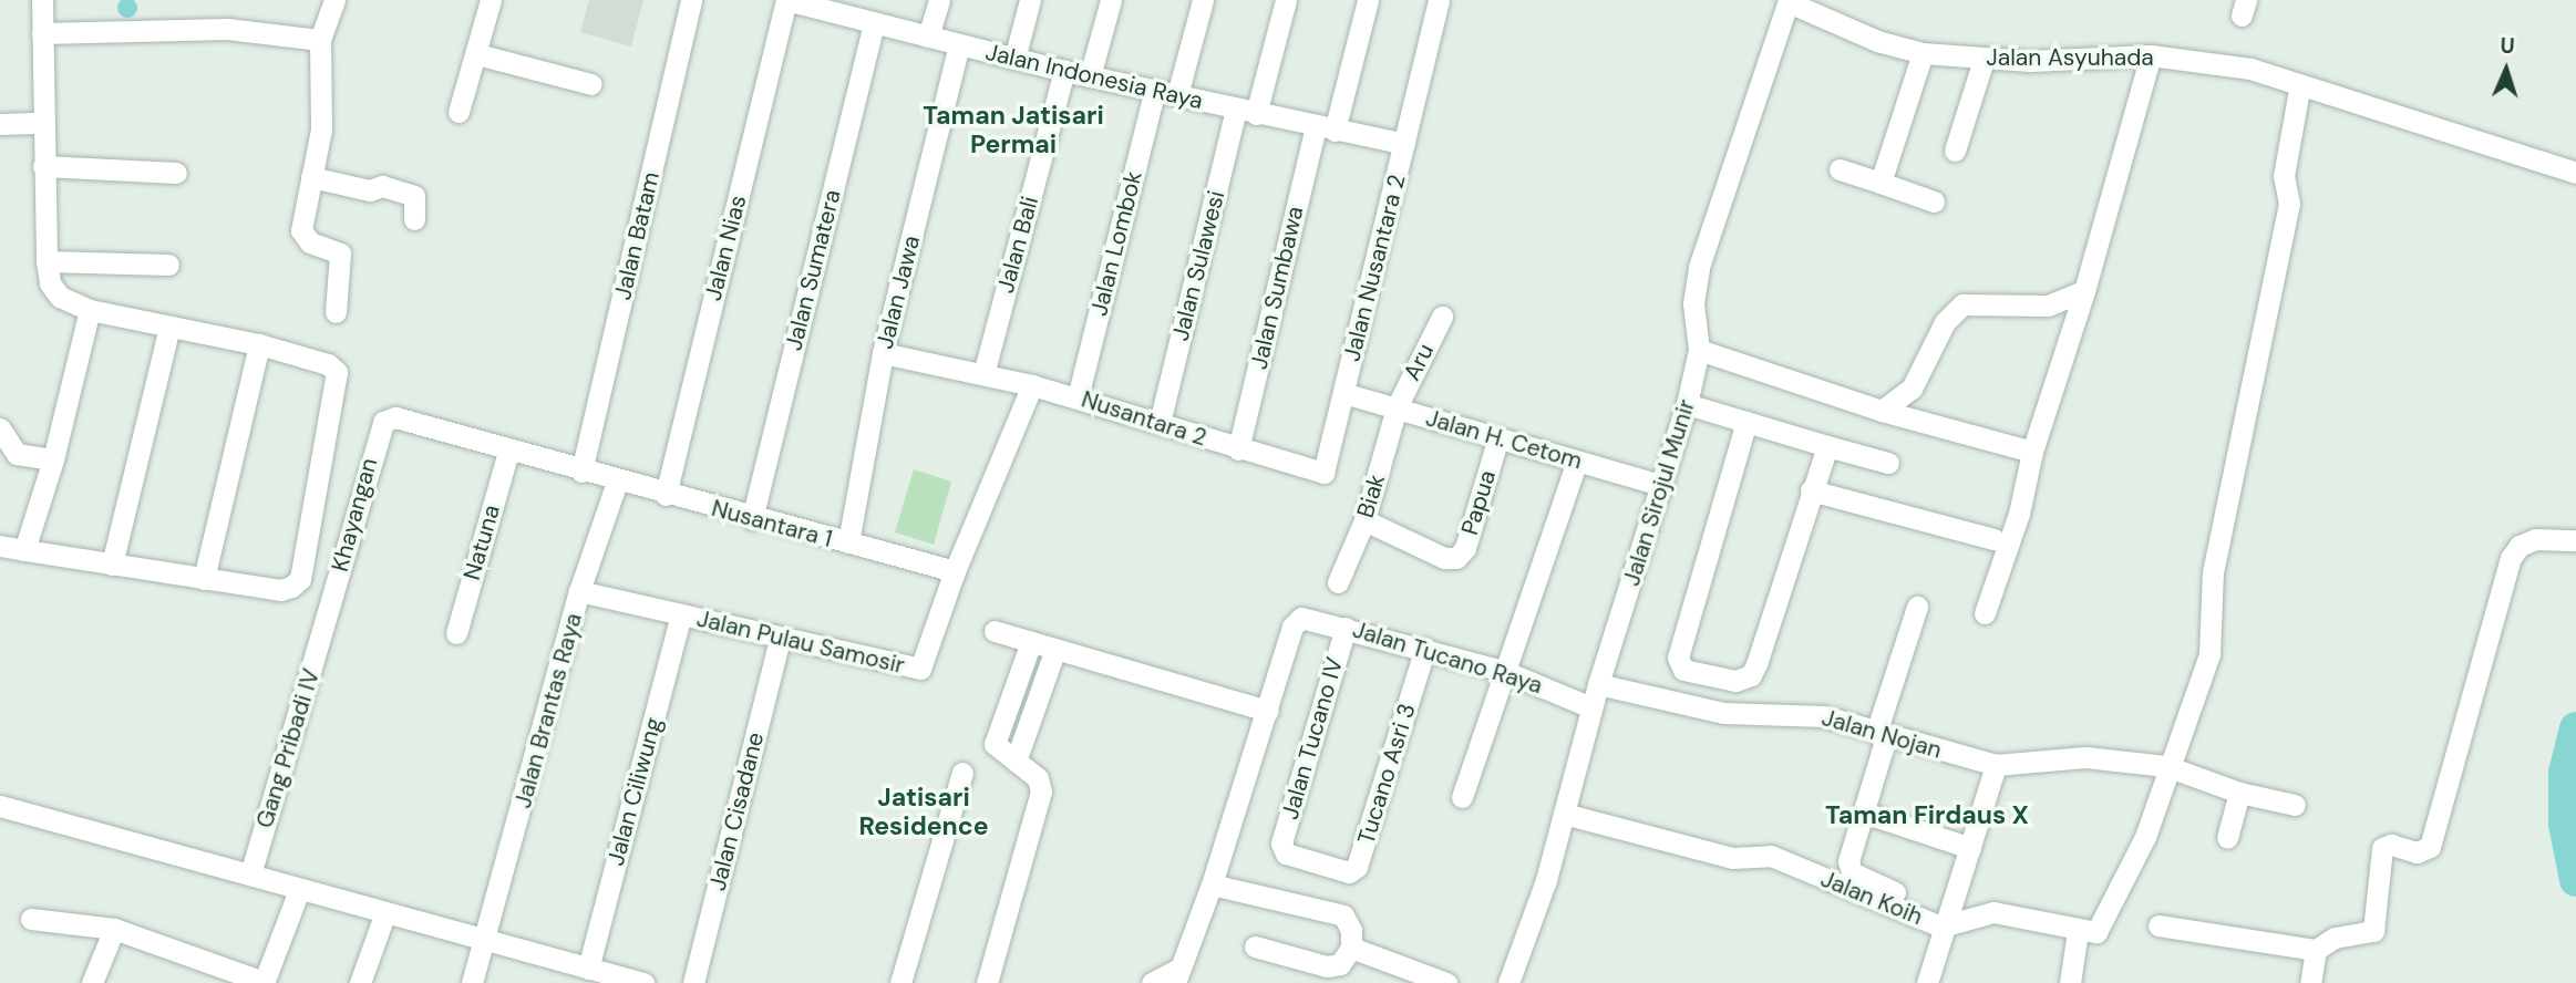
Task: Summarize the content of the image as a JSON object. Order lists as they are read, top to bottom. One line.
{"streets":{"street":["Jalan Asyuhada","Jalan Indonesia Raya","Jalan Batam","Jalan Lombok","Jalan Bali","Jalan Nias","Jalan Sulawesi","Jalan Nusantara 2","Jalan Sumatera","Jalan Sumbawa","Jalan Jawa","Aru","Nusantara 2","Jalan H. Cetom","Jalan Sirojul Munir","Biak","Papua","Khayangan","Nusantara 1","Natuna","Jalan Pulau Samosir","Jalan Tucano Raya","Jalan Brantas Raya","Jalan Nojan","Jalan Tucano IV","Gang Pribadi IV","Tucano Asri 3","Jalan Ciliwung","Jalan Cisadane","Jalan Koih"]},"crossings":[["Jalan Asyuhada","Jalan Sirojul Munir"],["Jalan Indonesia Raya","Jalan Lombok"],["Jalan Indonesia Raya","Jalan Bali"],["Jalan Indonesia Raya","Jalan Nias"],["Jalan Indonesia Raya","Jalan Sulawesi"],["Jalan Indonesia Raya","Jalan Nusantara 2"],["Jalan Indonesia Raya","Jalan Sumatera"],["Jalan Indonesia Raya","Jalan Sumbawa"],["Jalan Indonesia Raya","Jalan Jawa"],["Jalan Batam","Nusantara 1"],["Jalan Lombok","Nusantara 2"],["Jalan Bali","Nusantara 2"],["Jalan Nias","Nusantara 1"],["Jalan Sulawesi","Nusantara 2"],["Jalan Nusantara 2","Nusantara 2"],["Jalan Nusantara 2","Jalan H. Cetom"],["Jalan Sumatera","Nusantara 1"],["Jalan Sumbawa","Nusantara 2"],["Jalan Jawa","Nusantara 2"],["Jalan Jawa","Nusantara 1"],["Aru","Jalan H. Cetom"],["Aru","Biak"],["Nusantara 2","Jalan H. Cetom"],["Jalan H. Cetom","Jalan Sirojul Munir"],["Jalan H. Cetom","Biak"],["Jalan H. Cetom","Papua"],["Jalan Sirojul Munir","Jalan Tucano Raya"],["Jalan Sirojul Munir","Jalan Nojan"],["Jalan Sirojul Munir","Jalan Koih"],["Biak","Papua"],["Khayangan","Nusantara 1"],["Khayangan","Gang Pribadi IV"],["Nusantara 1","Natuna"],["Nusantara 1","Jalan Pulau Samosir"],["Nusantara 1","Jalan Brantas Raya"],["Jalan Pulau Samosir","Jalan Brantas Raya"],["Jalan Pulau Samosir","Jalan Ciliwung"],["Jalan Pulau Samosir","Jalan Cisadane"],["Jalan Tucano Raya","Jalan Tucano IV"],["Jalan Tucano Raya","Tucano Asri 3"],["Jalan Tucano IV","Tucano Asri 3"]],"districts":["Taman Jatisari Permai","Jatisari Residence","Taman Firdaus X"],"north":"top"}
